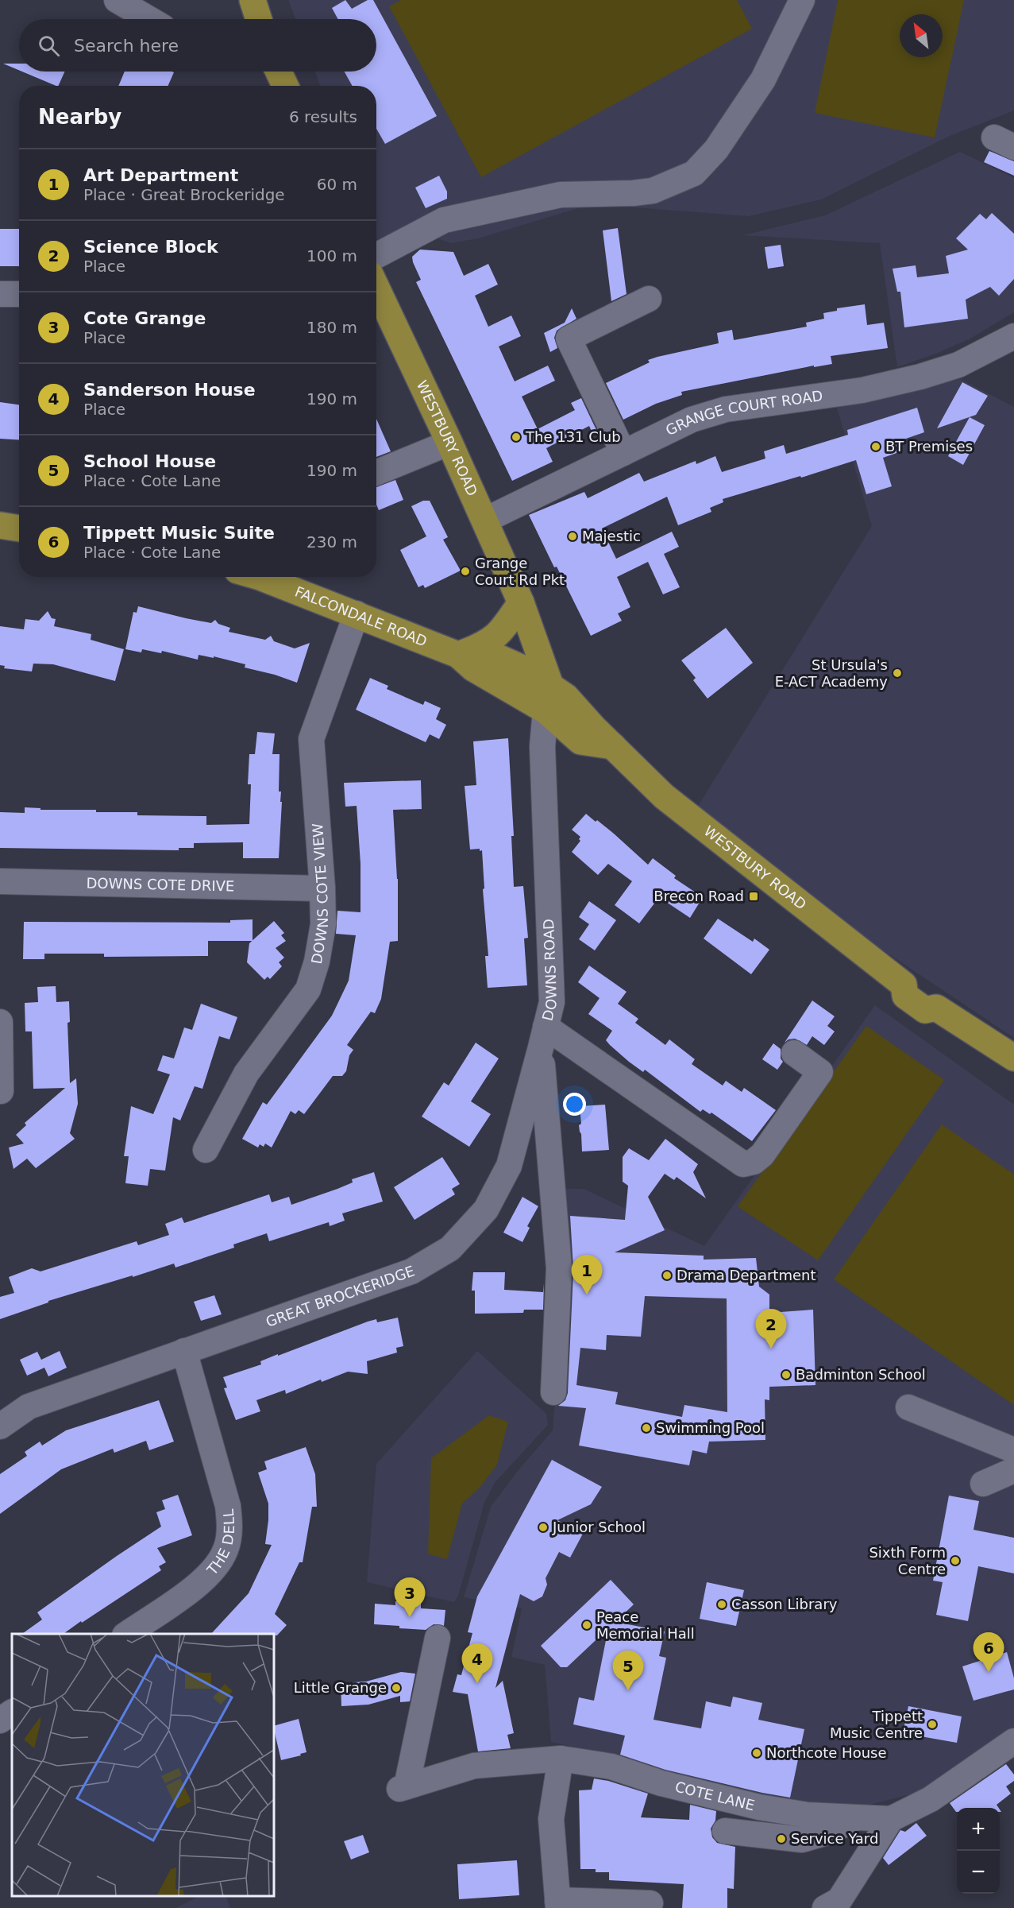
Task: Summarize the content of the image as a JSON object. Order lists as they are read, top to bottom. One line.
{"streets":{"main road":["WESTBURY ROAD","FALCONDALE ROAD"],"street":["GRANGE COURT ROAD","DOWNS COTE DRIVE","DOWNS COTE VIEW","DOWNS ROAD","GREAT BROCKERIDGE","THE DELL","COTE LANE"]},"crossings":[["GRANGE COURT ROAD","WESTBURY ROAD"],["WESTBURY ROAD","FALCONDALE ROAD"],["WESTBURY ROAD","DOWNS ROAD"],["FALCONDALE ROAD","DOWNS COTE VIEW"],["DOWNS COTE DRIVE","DOWNS COTE VIEW"],["DOWNS ROAD","GREAT BROCKERIDGE"],["GREAT BROCKERIDGE","THE DELL"]],"places":{"other":["The 131 Club","BT Premises","Majestic","Grange Court Rd Pkt","St Ursula's E-ACT Academy","Drama Department","Badminton School","Swimming Pool","Junior School","Sixth Form Centre","Casson Library","Peace Memorial Hall","Little Grange","Tippett Music Centre","Northcote House","Service Yard"],"transit":["Brecon Road"]},"north":"top left","page":{"search":"Search here","heading":["Nearby","6 results"],"list":[{"mark":"1","name":"Art Department","note":"Place · Great Brockeridge","value":"60 m"},{"mark":"2","name":"Science Block","note":"Place","value":"100 m"},{"mark":"3","name":"Cote Grange","note":"Place","value":"180 m"},{"mark":"4","name":"Sanderson House","note":"Place","value":"190 m"},{"mark":"5","name":"School House","note":"Place · Cote Lane","value":"190 m"},{"mark":"6","name":"Tippett Music Suite","note":"Place · Cote Lane","value":"230 m"}],"pins":["1","2","3","6","4","5"],"map_buttons":["+","−"]}}
